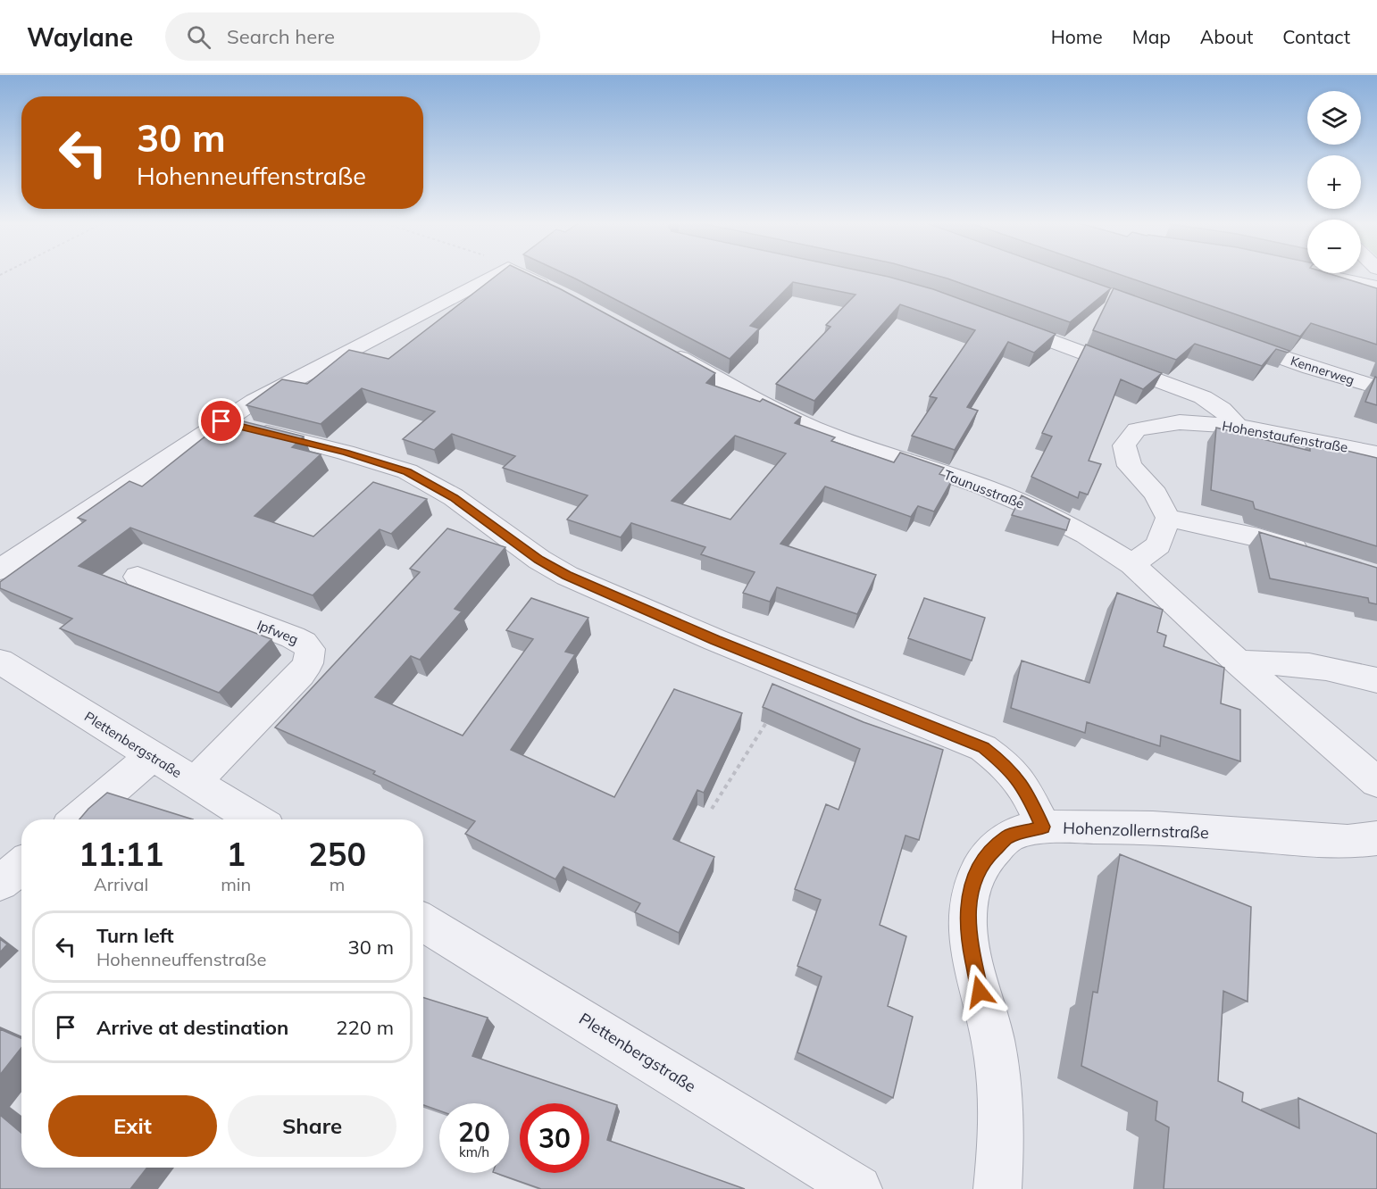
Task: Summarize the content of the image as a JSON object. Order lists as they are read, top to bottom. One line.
{"streets":{"street":["Kennerweg","Hohenstaufenstraße","Taunusstraße","Ipfweg","Plettenbergstraße","Hohenzollernstraße"]},"crossings":[["Ipfweg","Plettenbergstraße"]],"page":{"header":"Waylane","search":"Search here","nav":["Home","Map","About","Contact"],"map_buttons":["+","−"],"turn":["30 m","Hohenneuffenstraße"],"eta":["11:11","Arrival","1","min","250","m"],"list":[{"name":"Turn left","note":"Hohenneuffenstraße","value":"30 m"},{"name":"Arrive at destination","value":"220 m"}],"buttons":["Exit","Share"],"speed":"20 km/h","limit":"30"}}
